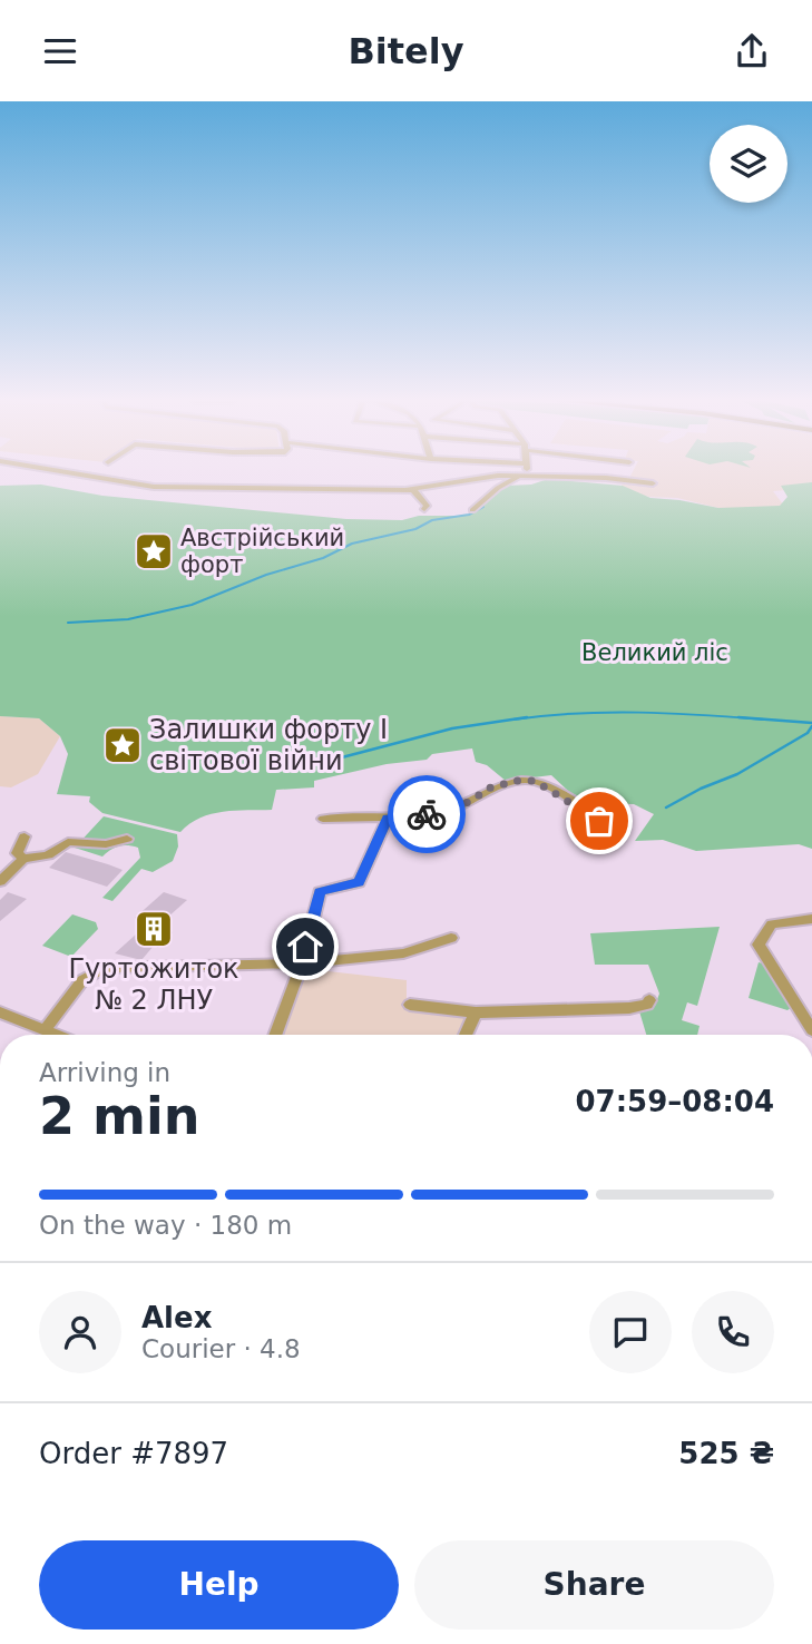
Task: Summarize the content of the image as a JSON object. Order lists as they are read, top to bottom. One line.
{"parks":["Великий ліс"],"places":{"place":["Австрійський форт","Залишки форту І світової війни"],"building":["Гуртожиток № 2 ЛНУ"]},"page":{"header":"Bitely","heading":["2 min","Arriving in","07:59–08:04"],"panel":["Alex","Courier · 4.8","Order #7897","525 ₴"],"bar":"On the way · 180 m","buttons":["Help","Share"]}}
